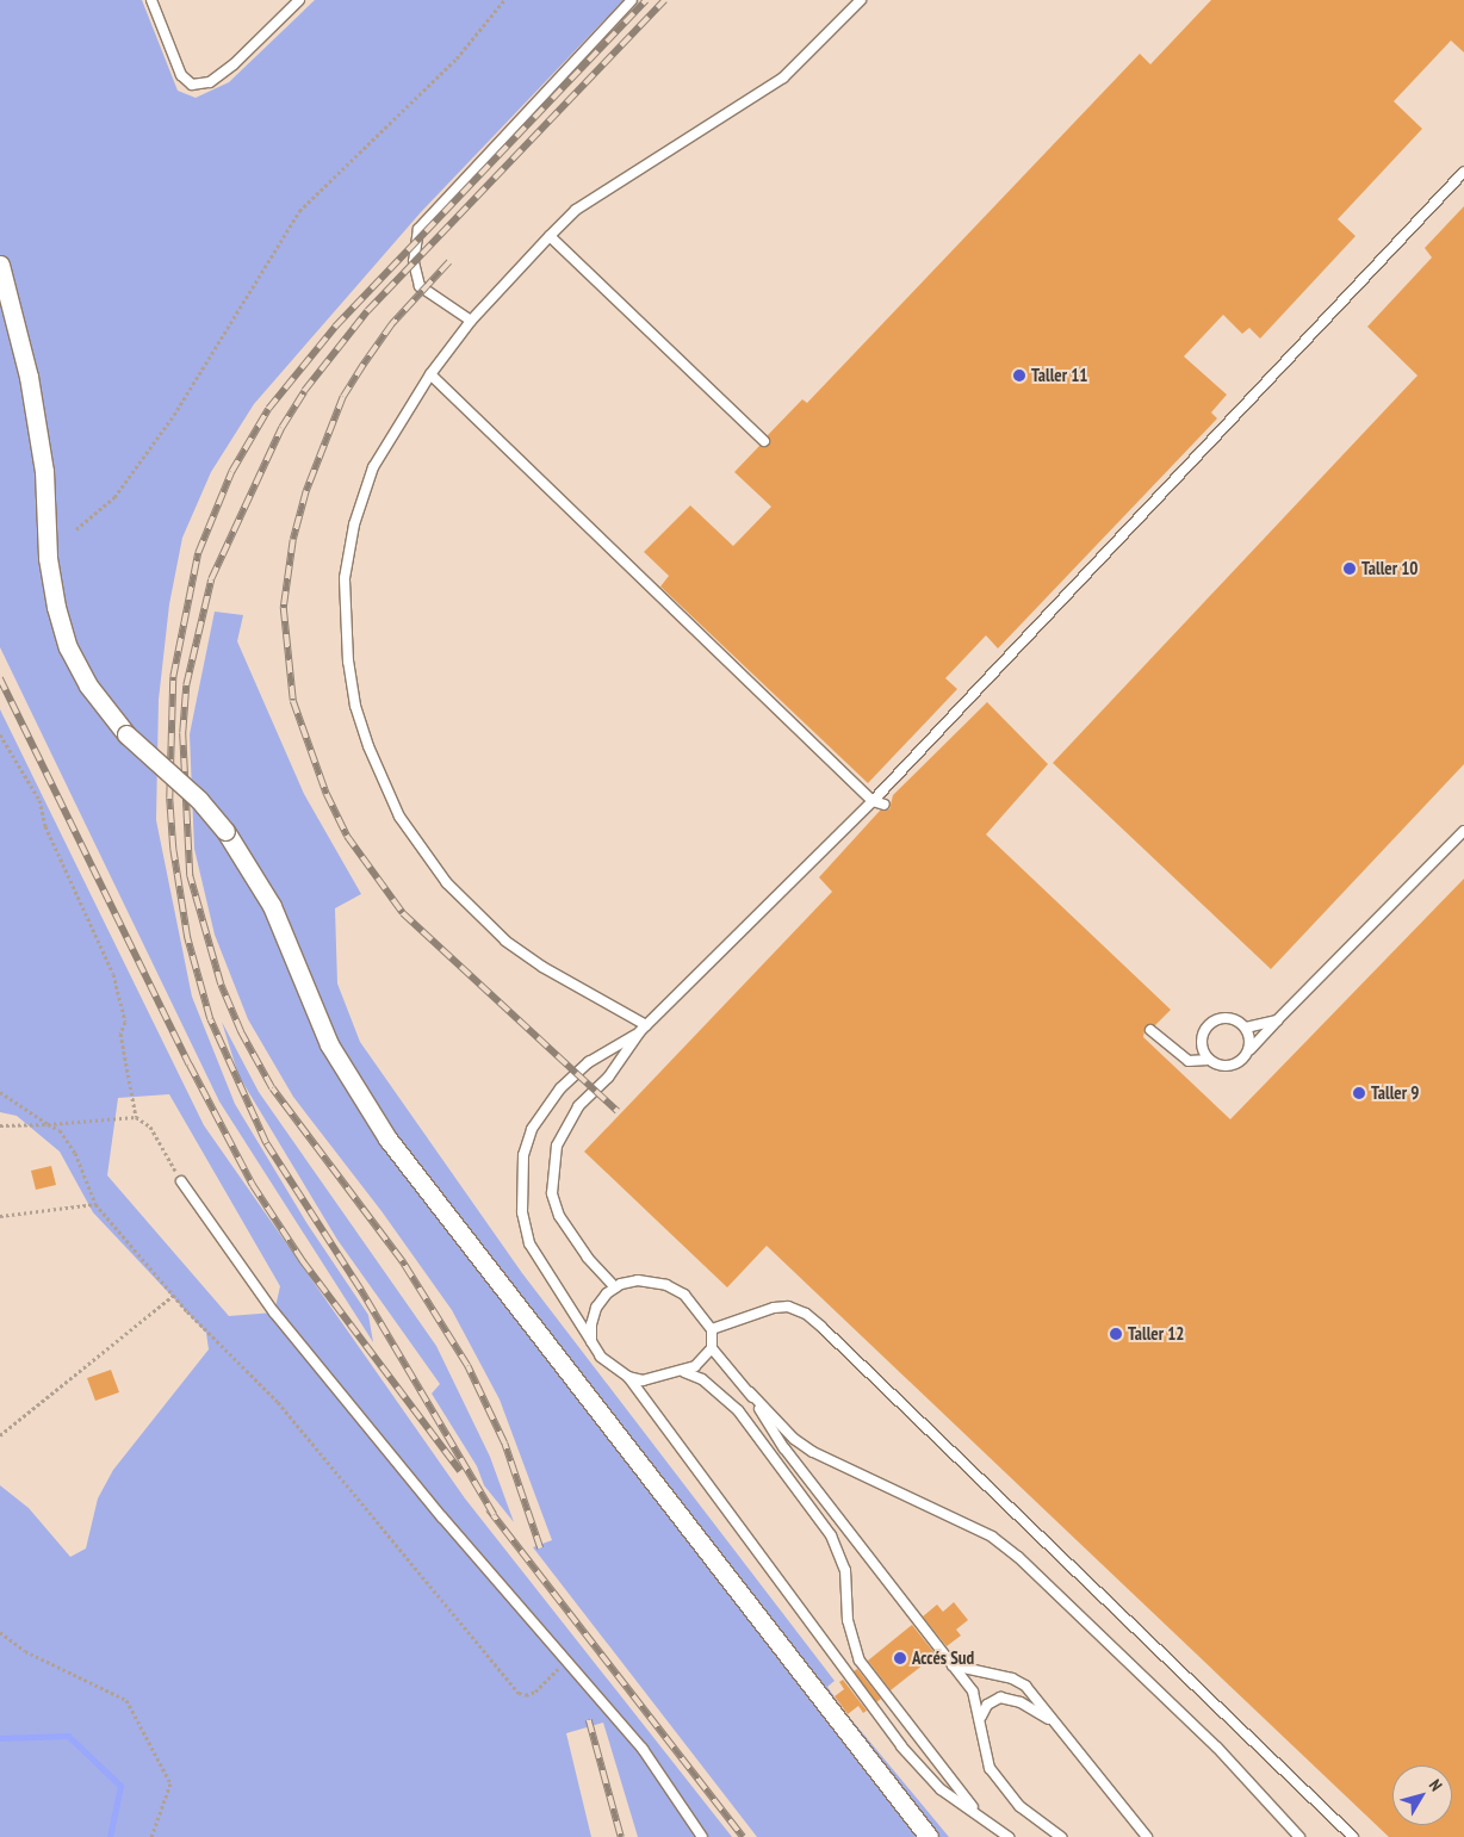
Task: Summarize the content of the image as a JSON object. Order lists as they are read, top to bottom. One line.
{"places":["Taller 11","Taller 10","Taller 9","Taller 12","Accés Sud"],"north":"top right"}
